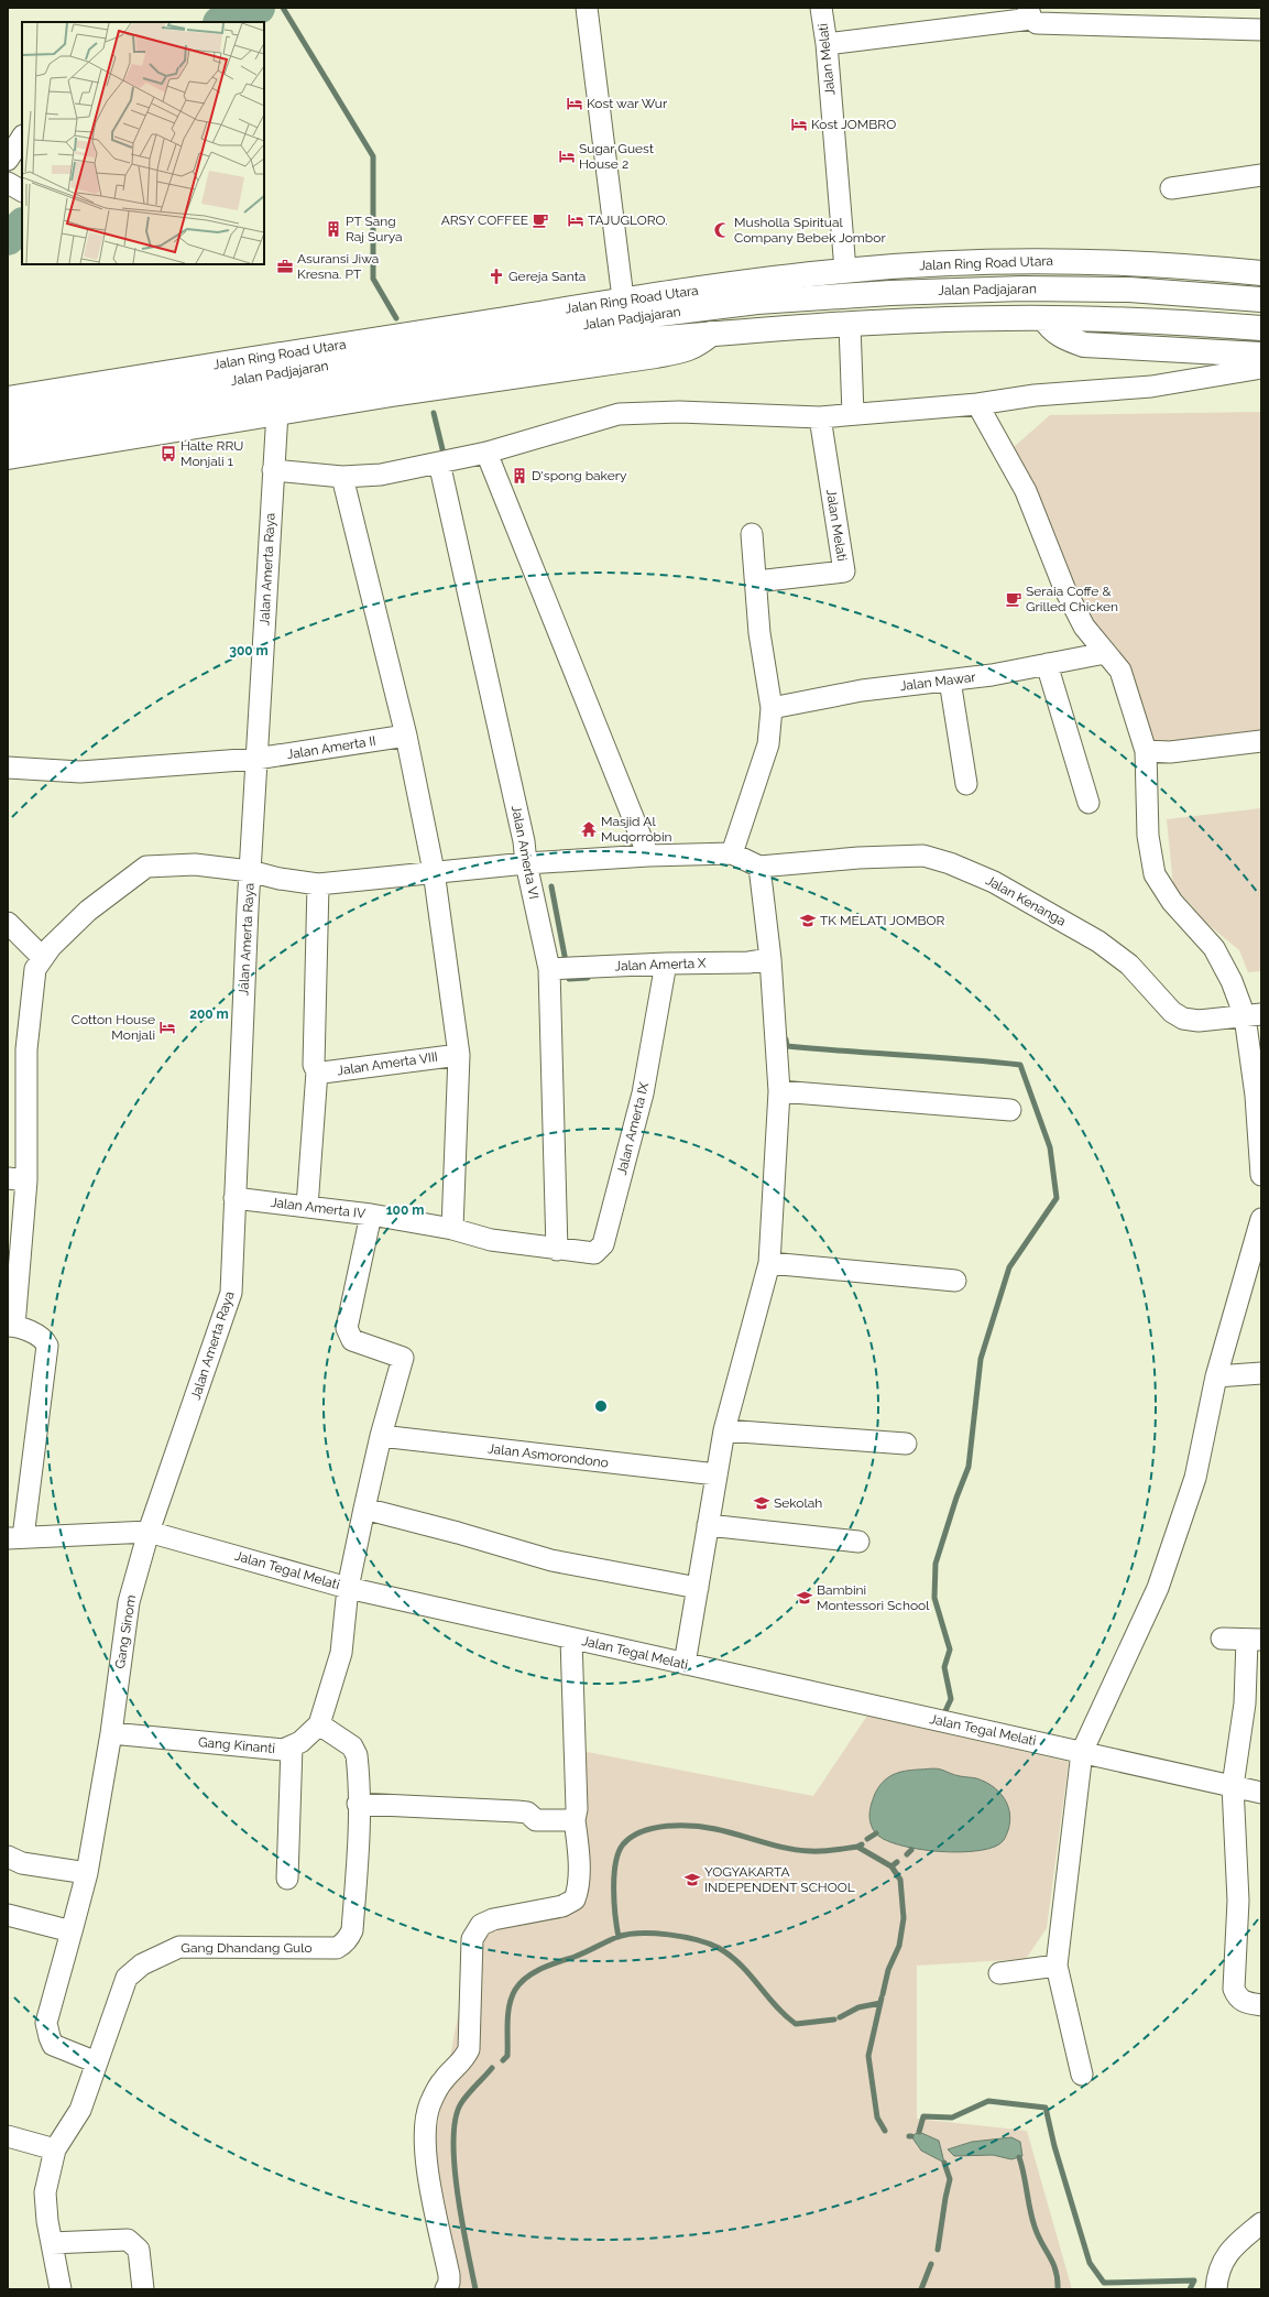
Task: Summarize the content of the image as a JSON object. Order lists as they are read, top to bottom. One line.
{"streets":{"main road":["Jalan Ring Road Utara","Jalan Padjajaran"],"street":["Jalan Melati","Jalan Amerta Raya","Jalan Mawar","Jalan Amerta II","Jalan Amerta VI","Jalan Kenanga","Jalan Amerta X","Jalan Amerta VIII","Jalan Amerta IX","Jalan Amerta IV","Jalan Asmorondono","Jalan Tegal Melati","Gang Sinom","Gang Kinanti","Gang Dhandang Gulo"]},"crossings":[["Jalan Melati","Jalan Ring Road Utara"],["Jalan Ring Road Utara","Jalan Padjajaran"],["Jalan Amerta Raya","Jalan Amerta II"],["Jalan Amerta Raya","Jalan Amerta IV"],["Jalan Amerta Raya","Jalan Tegal Melati"],["Jalan Amerta Raya","Gang Sinom"],["Jalan Amerta VI","Jalan Amerta X"],["Jalan Amerta VI","Jalan Amerta IX"],["Jalan Amerta VI","Jalan Amerta IV"],["Jalan Amerta X","Jalan Amerta IX"],["Jalan Amerta IX","Jalan Amerta IV"],["Jalan Amerta IV","Gang Kinanti"],["Jalan Asmorondono","Gang Kinanti"],["Jalan Tegal Melati","Gang Sinom"],["Jalan Tegal Melati","Gang Kinanti"],["Gang Sinom","Gang Kinanti"],["Gang Sinom","Gang Dhandang Gulo"],["Gang Kinanti","Gang Dhandang Gulo"]],"places":{"hotel":["Kost war Wur","Kost JOMBRO","Sugar Guest House 2","TAJUGLORO.","Cotton House Monjali"],"cafe":["ARSY COFFEE","Seraia Coffe & Grilled Chicken"],"building":["PT Sang Raj Surya","D'spong bakery"],"mosque":["Musholla Spiritual Company Bebek Jombor"],"office":["Asuransi Jiwa Kresna. PT"],"church":["Gereja Santa"],"bus stop":["Halte RRU Monjali 1"],"temple":["Masjid Al Muqorrobin"],"school or university":["TK MELATI JOMBOR","Sekolah","Bambini Montessori School","YOGYAKARTA INDEPENDENT SCHOOL"]},"rings":["300 m","200 m","100 m"]}
